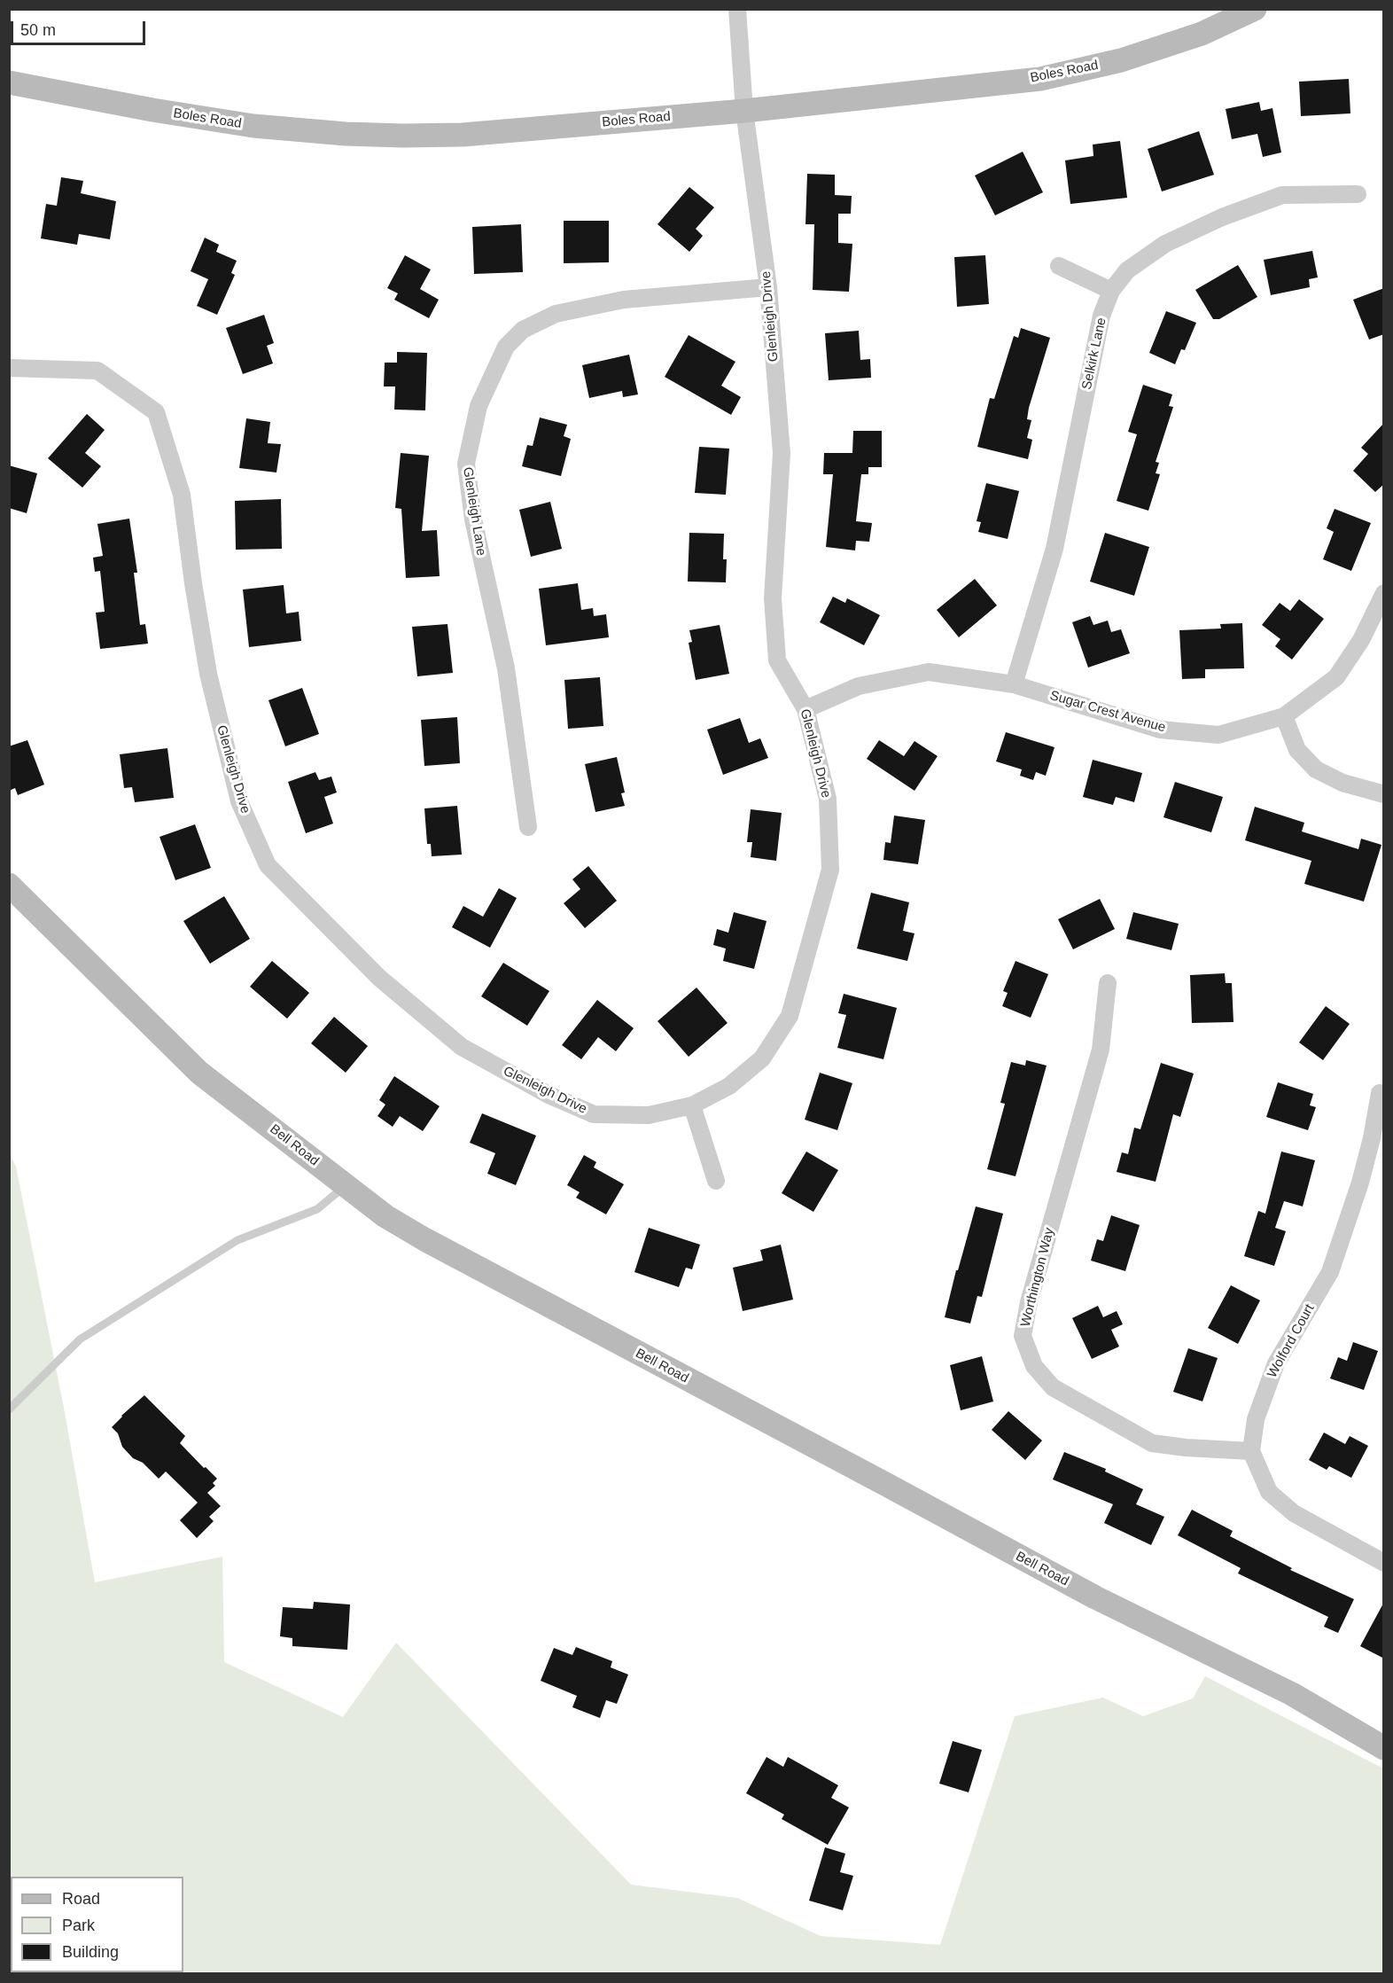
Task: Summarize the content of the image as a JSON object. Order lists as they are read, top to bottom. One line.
{"streets":{"street":["Boles Road","Glenleigh Drive","Selkirk Lane","Glenleigh Lane","Sugar Crest Avenue","Bell Road","Worthington Way","Wolford Court"]},"crossings":[["Boles Road","Glenleigh Drive"],["Glenleigh Drive","Glenleigh Lane"],["Glenleigh Drive","Sugar Crest Avenue"],["Selkirk Lane","Sugar Crest Avenue"],["Worthington Way","Wolford Court"]],"legend":["Road","Park","Building"],"scale_bar":"50 m"}
